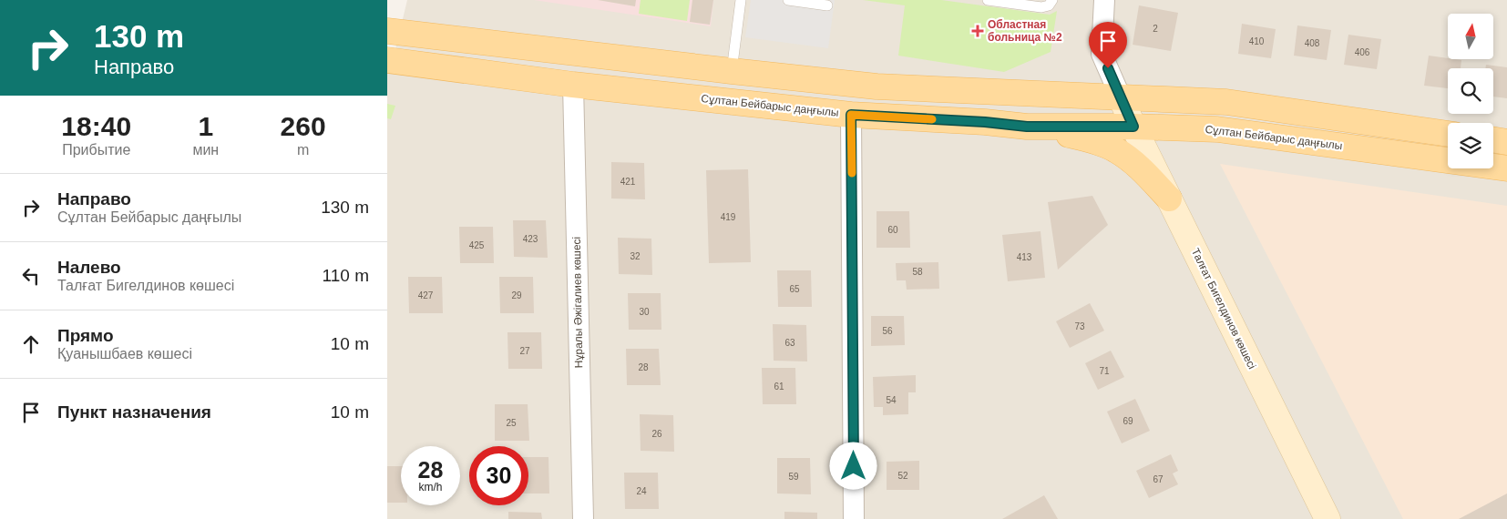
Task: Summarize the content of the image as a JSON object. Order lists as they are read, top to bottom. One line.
{"streets":{"main road":["Сұлтан Бейбарыс даңғылы"],"street":["Нұралы Әжiгалиев көшесi","Талғат Бигелдинов көшесі"]},"crossings":[["Сұлтан Бейбарыс даңғылы","Нұралы Әжiгалиев көшесi"],["Сұлтан Бейбарыс даңғылы","Талғат Бигелдинов көшесі"]],"places":{"health":["Областная больница №2"]},"house_numbers":["2","410","408","406","421","419","60","423","425","32","413","58","65","427","29","30","73","56","63","27","28","71","61","54","69","25","26","52","59","67","24"],"north":"top","page":{"turn":["130 m","Направо"],"eta":["18:40","Прибытие","1","мин","260","m"],"list":[{"name":"Направо","note":"Сұлтан Бейбарыс даңғылы","value":"130 m"},{"name":"Налево","note":"Талғат Бигелдинов көшесі","value":"110 m"},{"name":"Прямо","note":"Қуанышбаев көшесі","value":"10 m"},{"name":"Пункт назначения","value":"10 m"}],"speed":"28 km/h","limit":"30"}}
